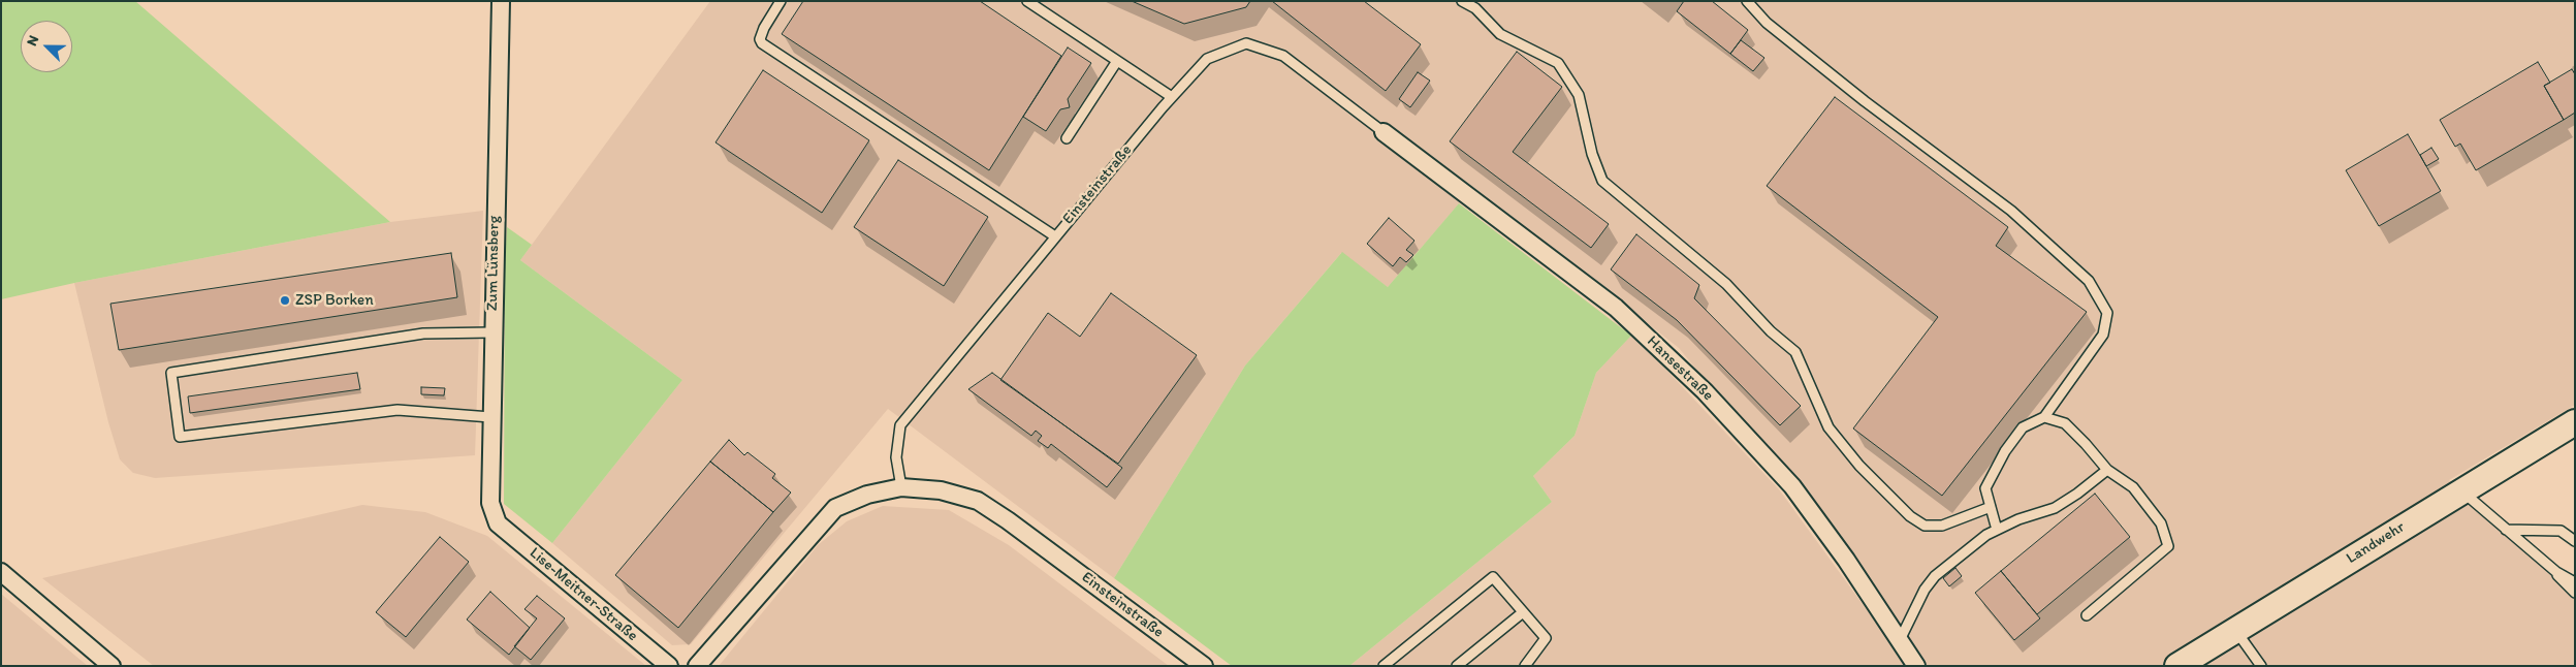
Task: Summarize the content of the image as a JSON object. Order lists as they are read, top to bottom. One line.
{"streets":{"main road":["Landwehr"],"street":["Einsteinstraße","Zum Lünsberg","Hansestraße","Lise-Meitner-Straße"]},"crossings":[["Einsteinstraße","Hansestraße"],["Zum Lünsberg","Lise-Meitner-Straße"]],"places":["ZSP Borken"],"north":"top left"}
